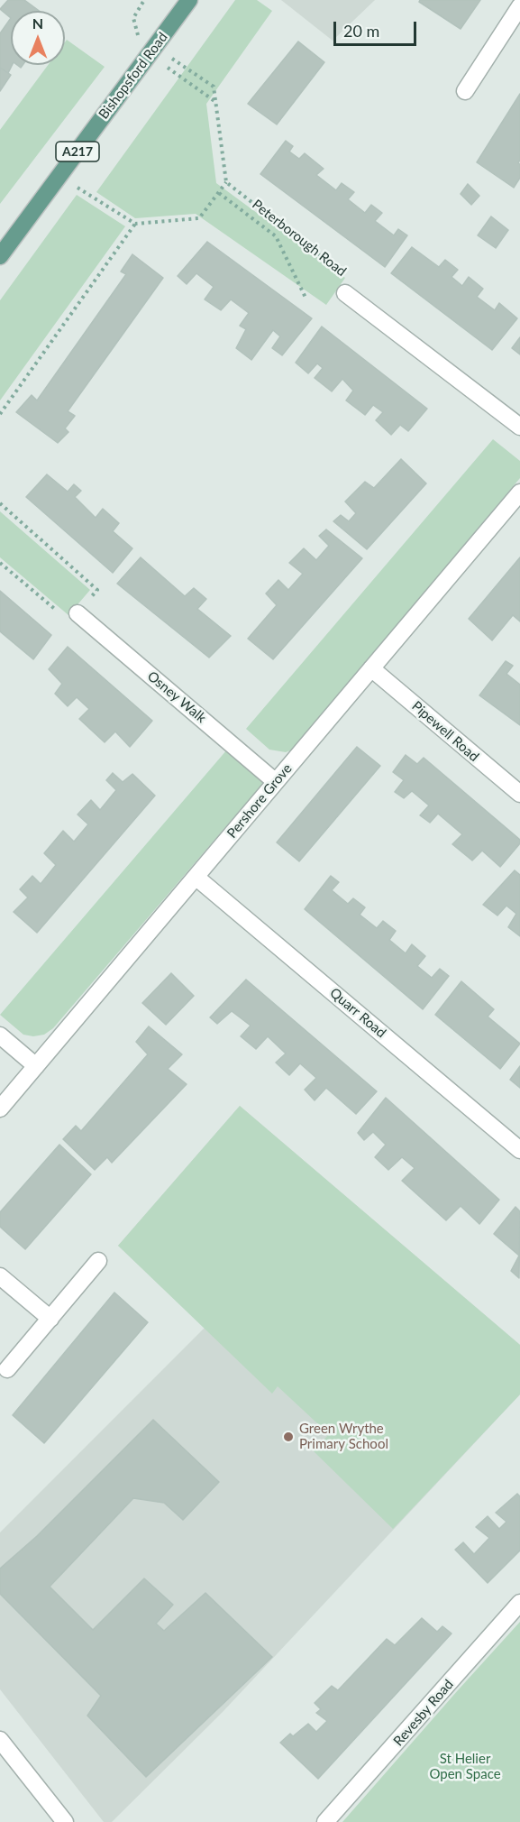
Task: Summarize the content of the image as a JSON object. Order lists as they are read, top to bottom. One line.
{"streets":{"main road":["Bishopsford Road","A217"],"street":["Peterborough Road","Osney Walk","Pipewell Road","Pershore Grove","Quarr Road","Revesby Road"]},"crossings":[["Osney Walk","Pershore Grove"],["Pipewell Road","Pershore Grove"],["Pershore Grove","Quarr Road"]],"parks":["St Helier Open Space"],"places":["Green Wrythe Primary School"],"scale_bar":"20 m","north":"top"}
